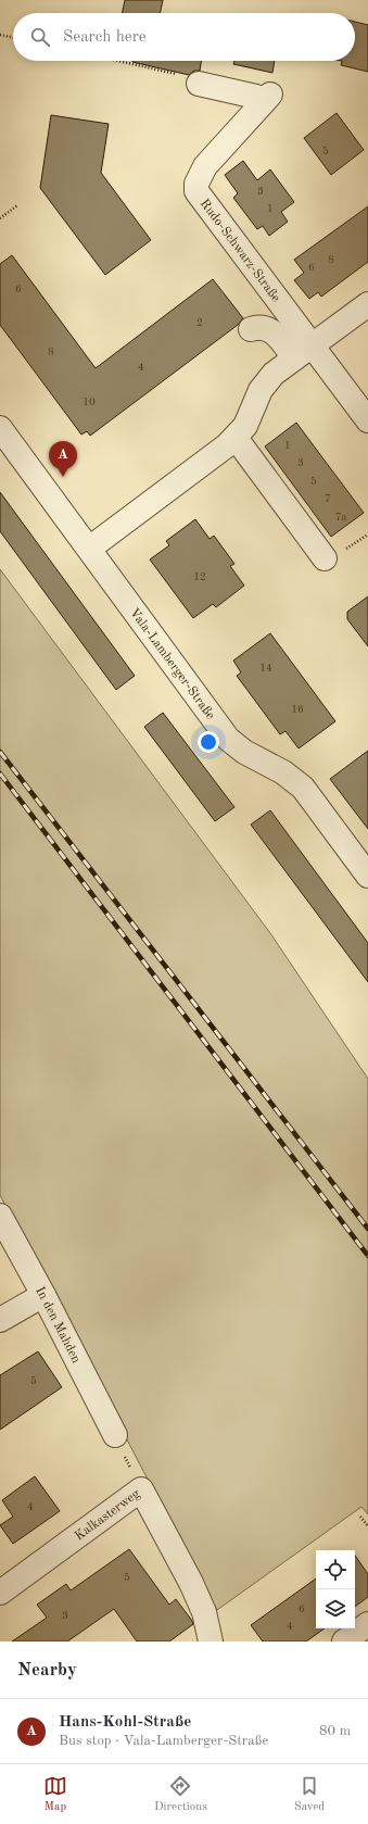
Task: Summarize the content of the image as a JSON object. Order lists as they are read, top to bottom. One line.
{"streets":{"street":["Rudo-Schwarz-Straße","Vala-Lamberger-Straße","In den Mahden","Kalkasterweg"]},"house_numbers":["5","3","1","8","6","6","2","8","4","10","1","3","5","7","7a","12","14","16","5","4","5","6","3","4"],"page":{"search":"Search here","pins":"A","heading":"Nearby","list":[{"mark":"A","name":"Hans-Kohl-Straße","note":"Bus stop · Vala-Lamberger-Straße","value":"80 m"}],"nav":["Map","Directions","Saved"]}}
